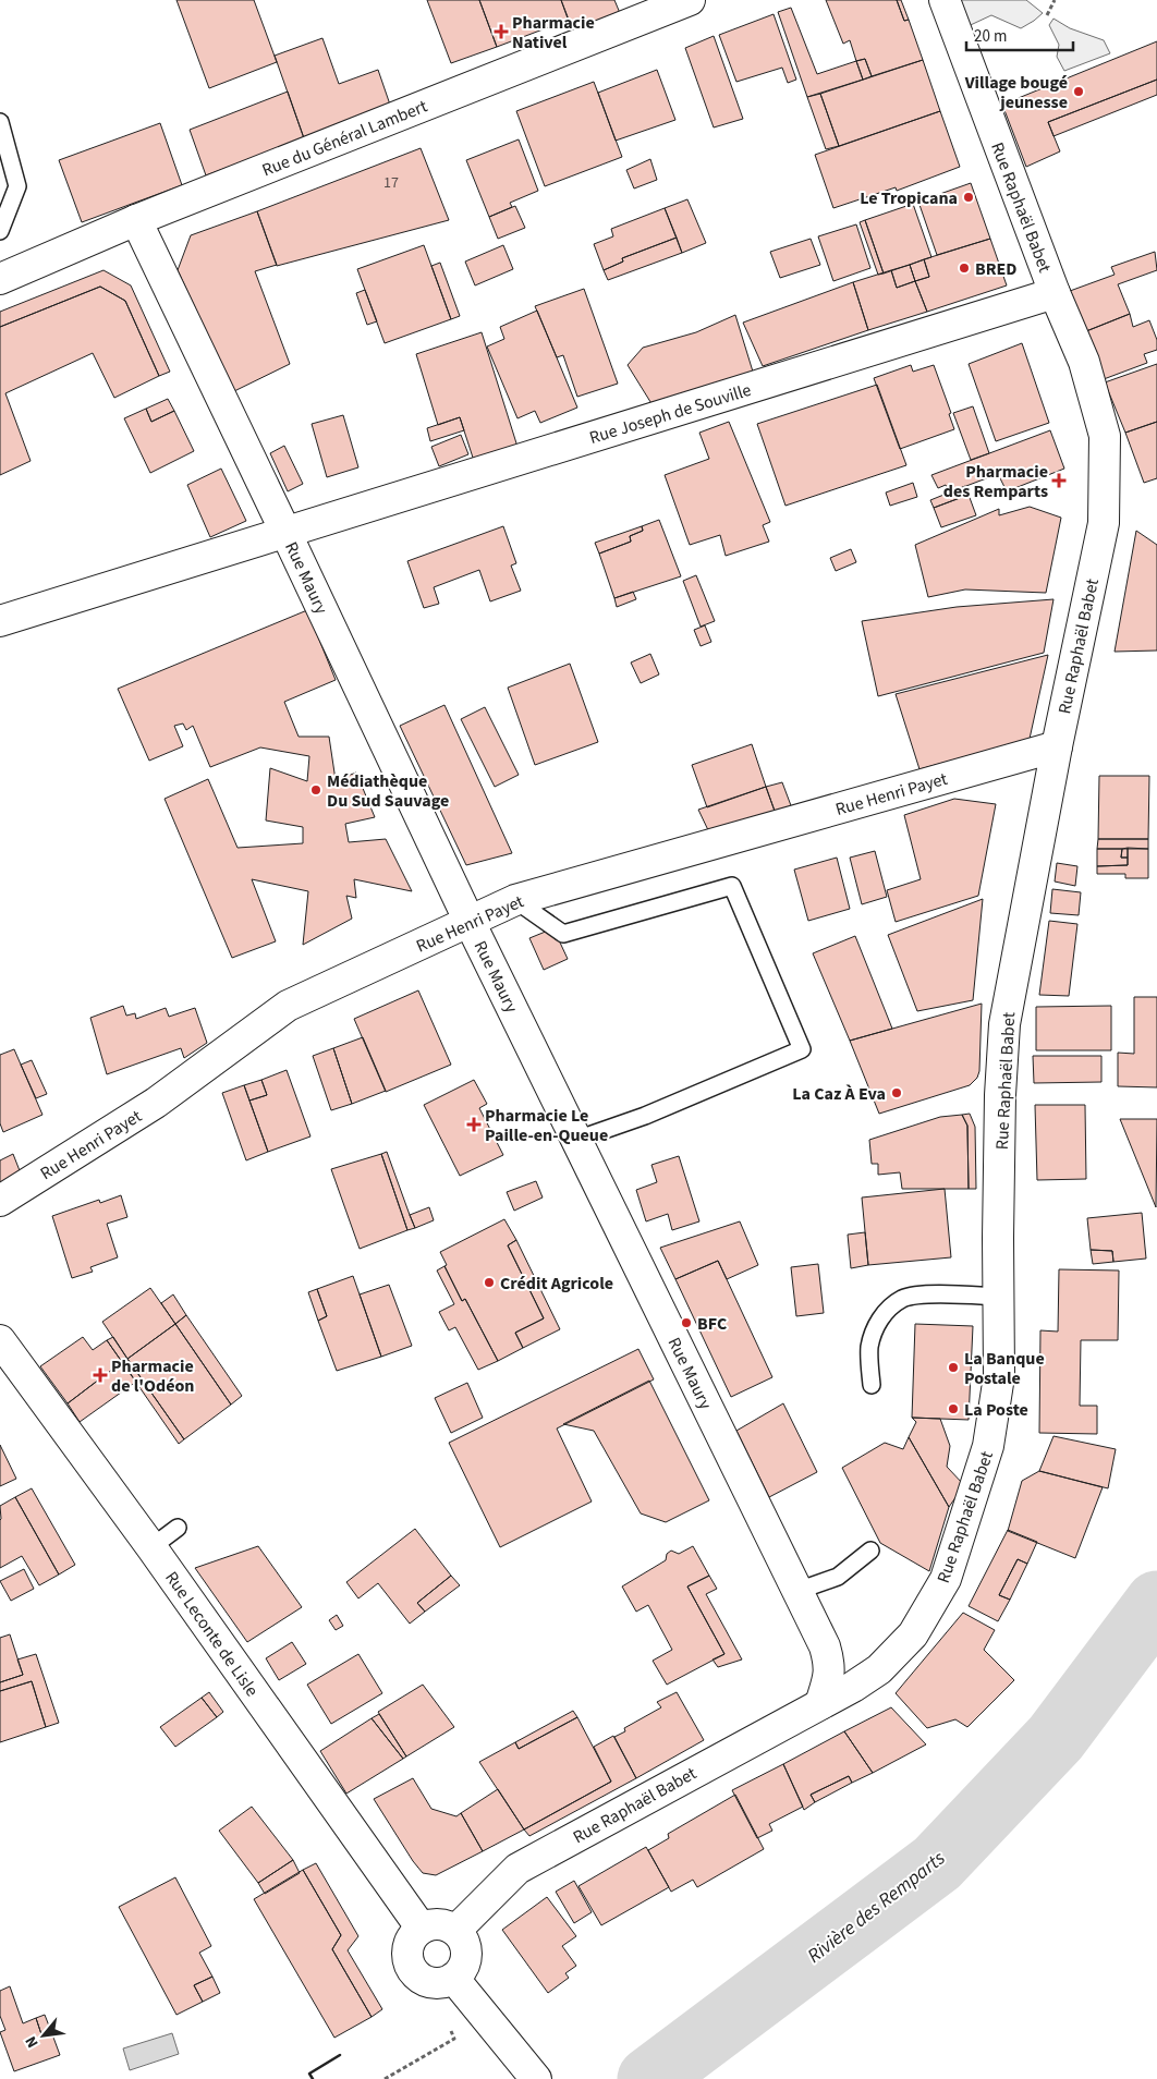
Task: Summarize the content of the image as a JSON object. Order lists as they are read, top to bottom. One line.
{"streets":{"street":["Rue du Général Lambert","Rue Raphaël Babet","Rue Joseph de Souville","Rue Maury","Rue Henri Payet","Rue Leconte de Lisle"]},"crossings":[["Rue du Général Lambert","Rue Maury"],["Rue Raphaël Babet","Rue Joseph de Souville"],["Rue Raphaël Babet","Rue Maury"],["Rue Raphaël Babet","Rue Henri Payet"],["Rue Raphaël Babet","Rue Leconte de Lisle"],["Rue Joseph de Souville","Rue Maury"],["Rue Maury","Rue Henri Payet"]],"water":["Rivière des Remparts"],"places":{"health":["Pharmacie Nativel","Pharmacie des Remparts","Pharmacie Le Paille-en-Queue","Pharmacie de l'Odéon"],"other":["Village bougé jeunesse","Le Tropicana","BRED","Médiathèque Du Sud Sauvage","La Caz À Eva","Crédit Agricole","BFC","La Banque Postale","La Poste"]},"house_numbers":["17"],"scale_bar":"20 m","north":"bottom left"}
